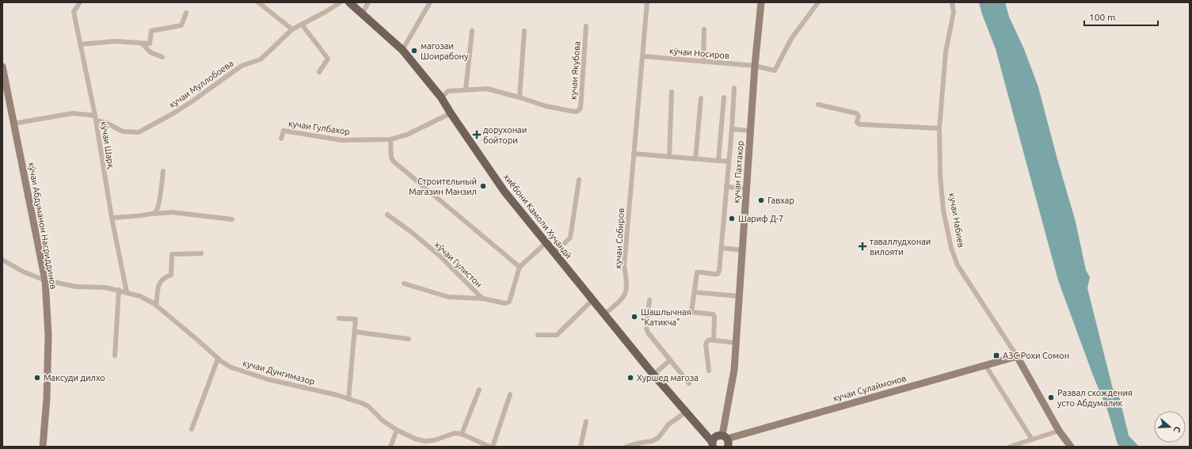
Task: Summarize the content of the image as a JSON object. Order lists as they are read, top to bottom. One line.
{"streets":{"main road":["кучаи Пахтакор","хиёбони Камоли Хуҷандӣ","кучаи Набиев","кӯчаи Абдуманон Насриддинов","кучаи Сулаймонов"],"street":["кӯчаи Носиров","кучаи Якубова","кучаи Муллобоева","кучаи Гулбахор","кӯчаи Шарқ","кучаи Собиров","кӯчаи Гулистон","кучаи Дунгимазор"]},"crossings":[["кӯчаи Носиров","кучаи Пахтакор"],["кӯчаи Носиров","кучаи Собиров"],["кучаи Якубова","хиёбони Камоли Хуҷандӣ"],["кучаи Муллобоева","кӯчаи Шарқ"],["кучаи Муллобоева","кӯчаи Абдуманон Насриддинов"],["кучаи Гулбахор","хиёбони Камоли Хуҷандӣ"],["кӯчаи Шарқ","кучаи Дунгимазор"],["кучаи Пахтакор","кучаи Сулаймонов"],["хиёбони Камоли Хуҷандӣ","кучаи Собиров"],["кучаи Набиев","кучаи Сулаймонов"],["кӯчаи Абдуманон Насриддинов","кучаи Дунгимазор"]],"places":{"other":["магозаи Шоирабону","Строительный Магазин Манзил","Гавхар","Шариф Д-7","Шашлычная \"Катикча\"","Максуди дилхо","Хуршед магоза","Развал схождения усто Абдумалик"],"health":["дорухонаи бойтори","таваллудхонаи вилояти"],"transit":["АЗС Рохи Сомон"]},"scale_bar":"100 m","north":"right"}
